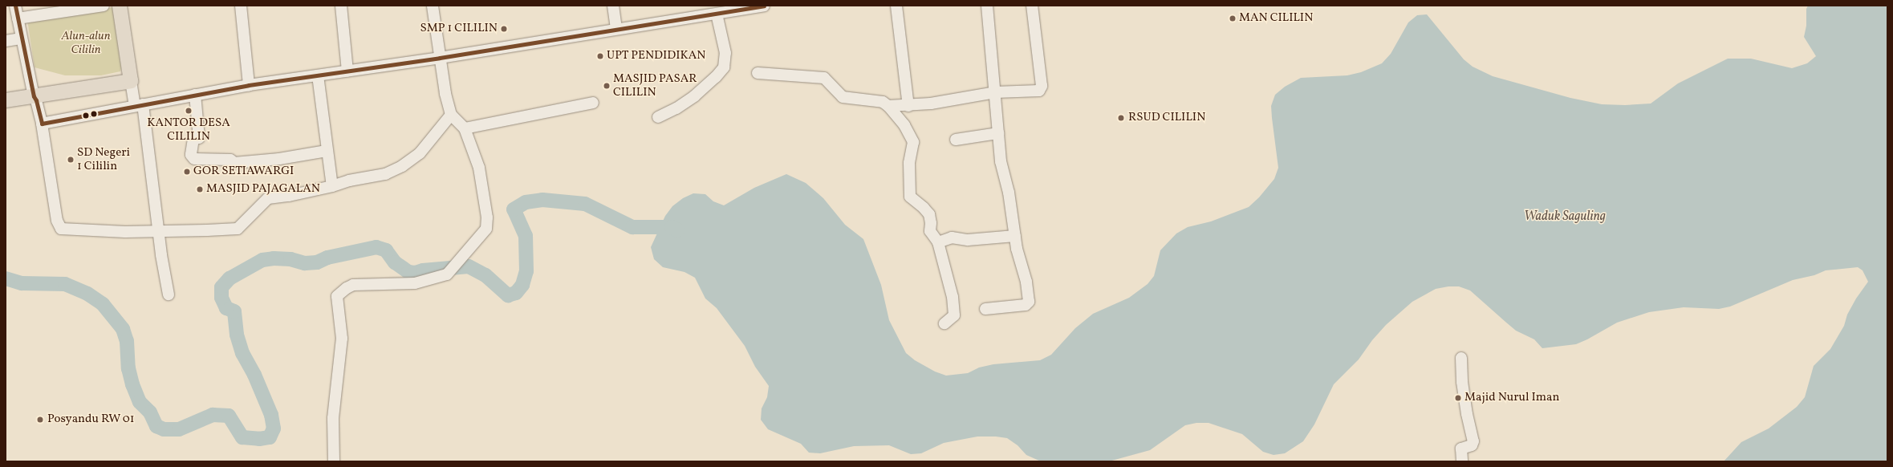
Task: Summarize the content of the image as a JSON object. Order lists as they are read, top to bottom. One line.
{"water":["Waduk Saguling"],"parks":["Alun-alun Cililin"],"places":["MAN CILILIN","SMP 1 CILILIN","UPT PENDIDIKAN","MASJID PASAR CILILIN","KANTOR DESA CILILIN","RSUD CILILIN","SD Negeri 1 Cililin","GOR SETIAWARGI","MASJID PAJAGALAN","Majid Nurul Iman","Posyandu RW 01"]}
